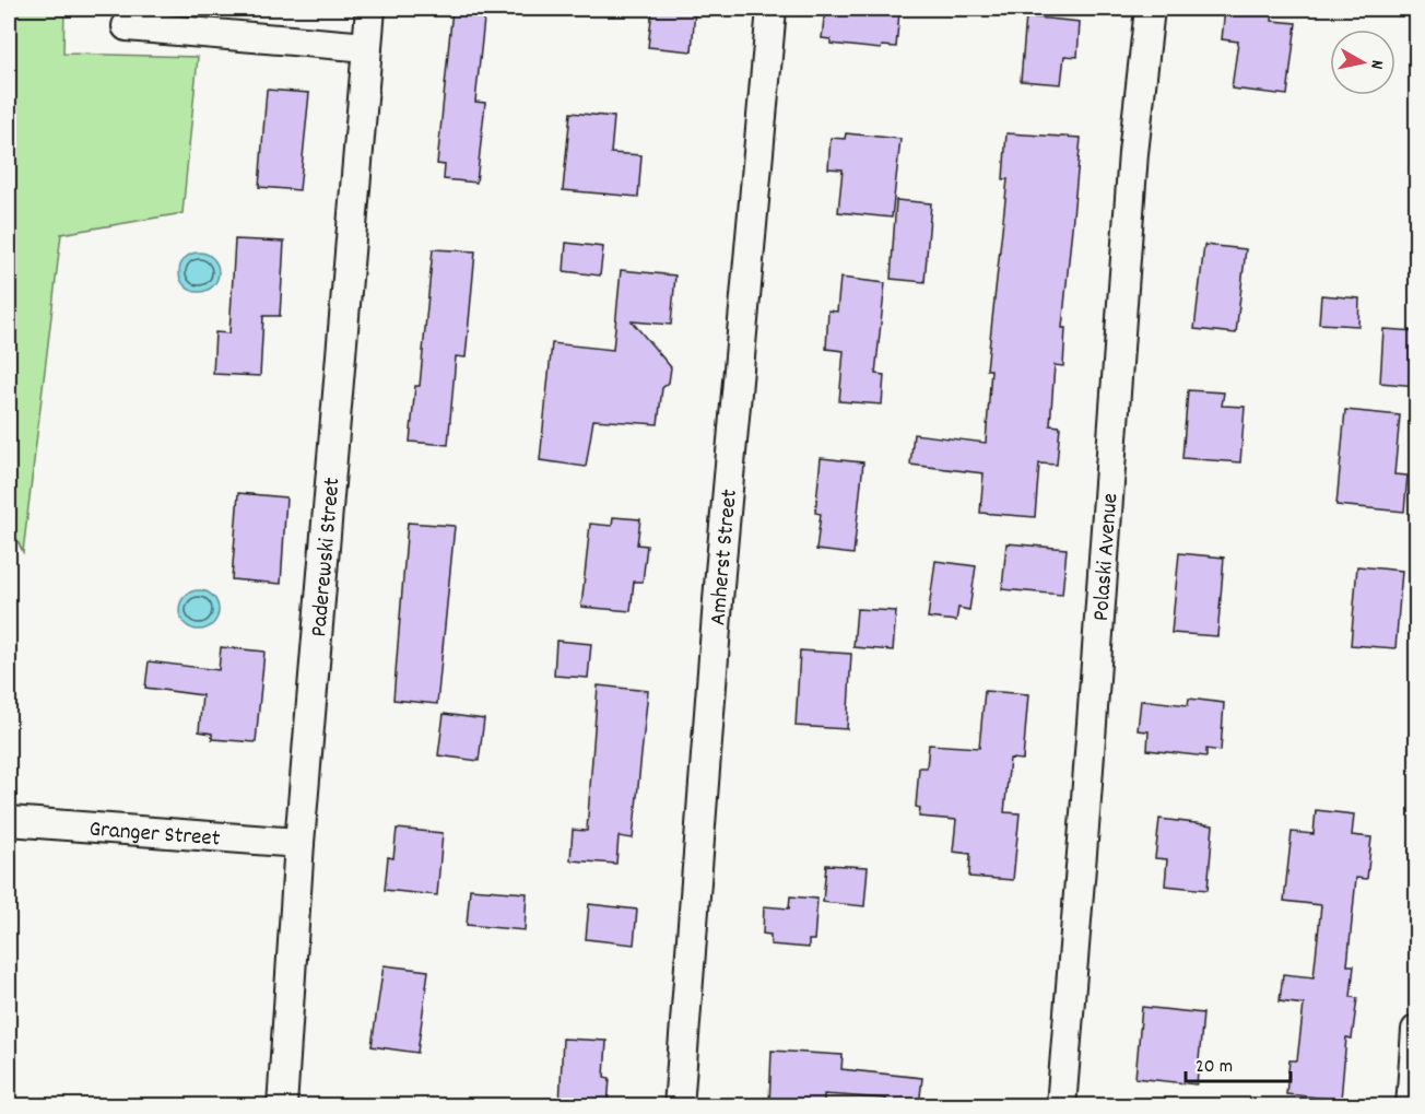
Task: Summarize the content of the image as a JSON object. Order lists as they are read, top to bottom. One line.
{"streets":{"street":["Paderewski Street","Amherst Street","Polaski Avenue","Granger Street"]},"crossings":[["Paderewski Street","Granger Street"]],"scale_bar":"20 m","north":"right"}
